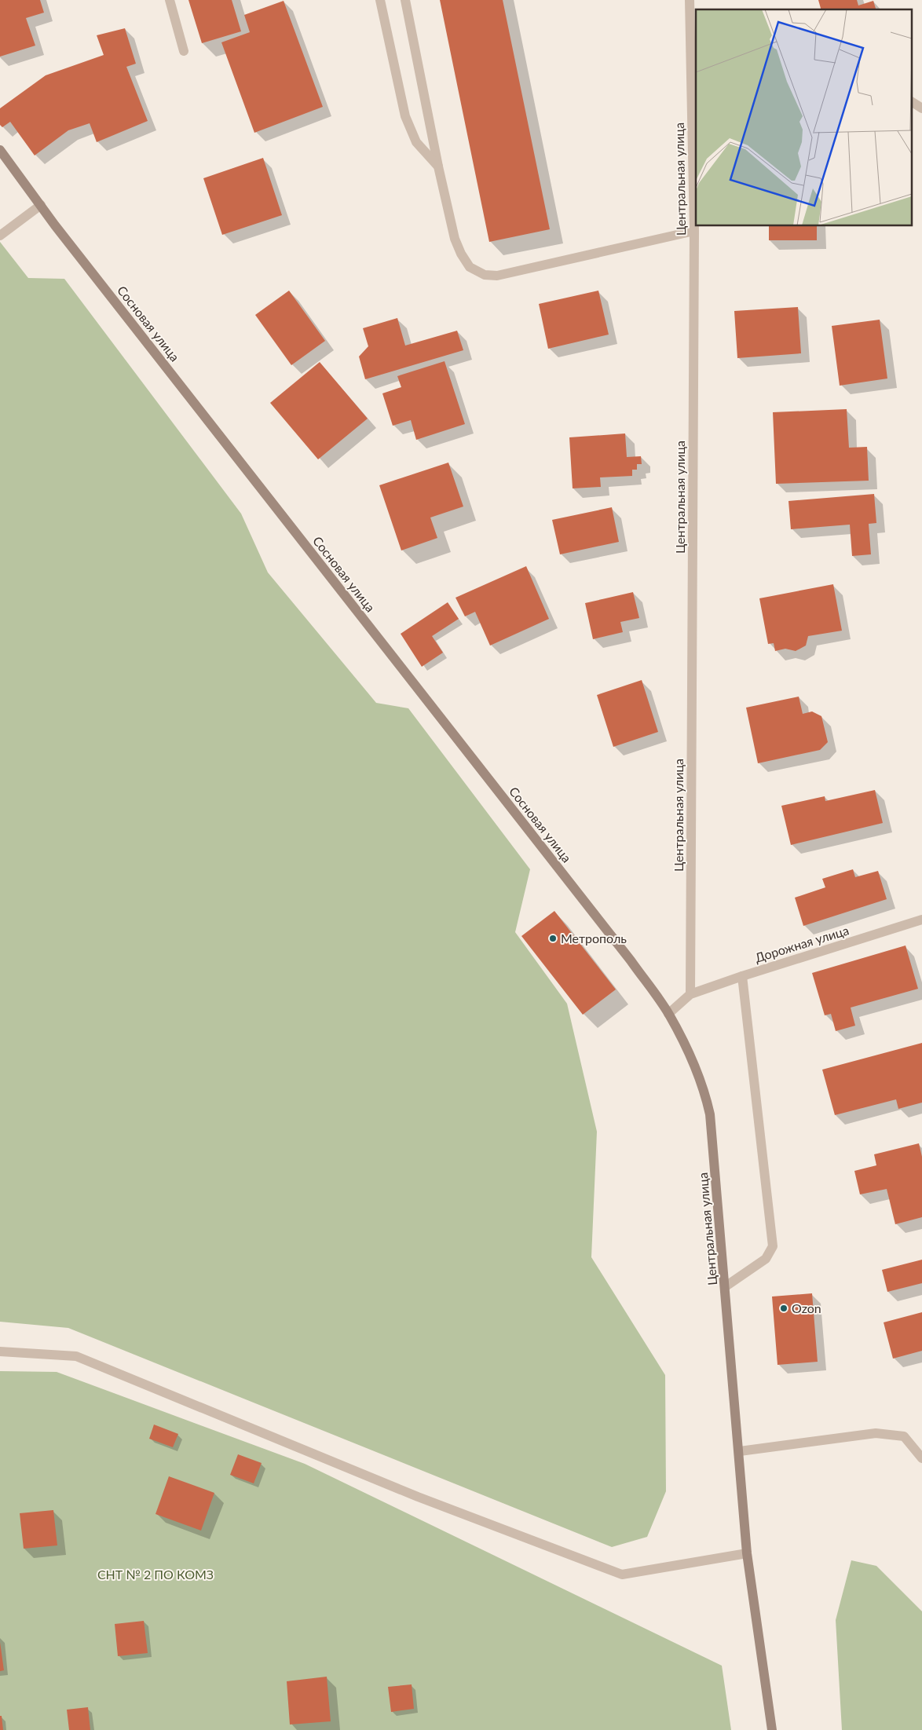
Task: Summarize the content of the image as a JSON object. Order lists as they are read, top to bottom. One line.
{"streets":{"street":["Центральная улица","Сосновая улица","Дорожная улица"]},"crossings":[["Центральная улица","Сосновая улица"],["Центральная улица","Дорожная улица"]],"parks":["СНТ № 2 ПО КОМЗ"],"places":["Метрополь","Ozon"]}
